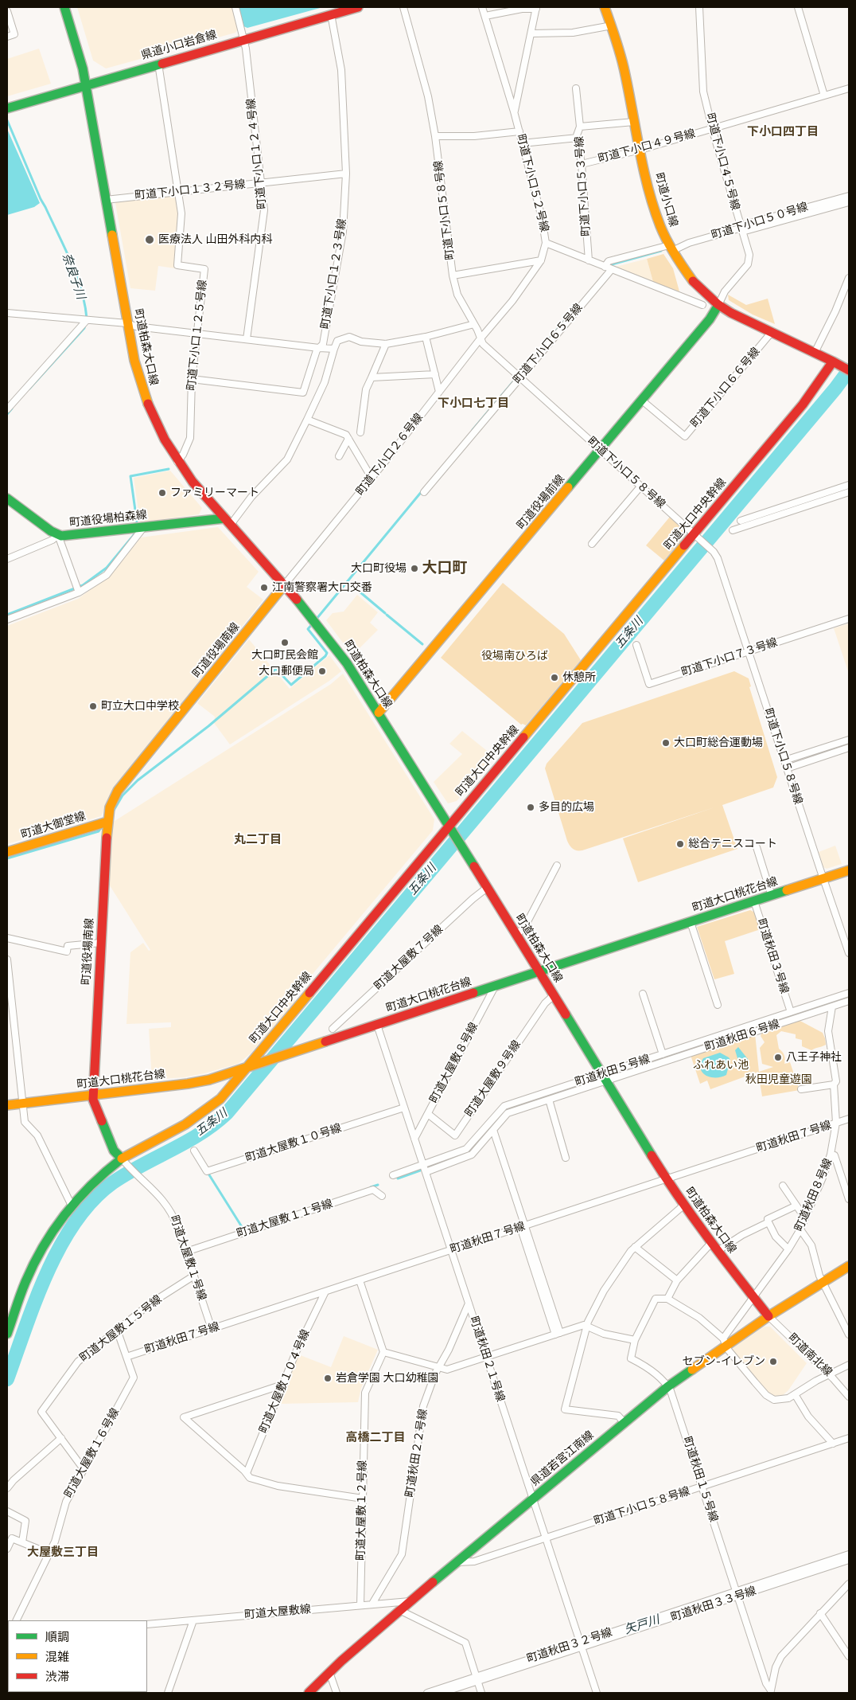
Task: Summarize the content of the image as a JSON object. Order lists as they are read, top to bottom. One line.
{"streets":{"street":["県道小口岩倉線","町道下小口４９号線","町道下小口１２４号線","町道下小口４５号線","町道下小口５２号線","町道下小口５３号線","町道下小口１３２号線","町道小口線","町道下小口５８号線","町道下小口５０号線","町道下小口１２３号線","町道下小口１２５号線","町道下小口６５号線","町道柏森大口線","町道下小口６６号線","町道下小口２６号線","町道役場前線","町道大口中央幹線","町道役場柏森線","町道役場南線","町道下小口７３号線","町道大御堂線","町道大口桃花台線","町道秋田３号線","町道大屋敷７号線","町道秋田６号線","町道大屋敷８号線","町道秋田５号線","町道大屋敷９号線","町道秋田７号線","町道大屋敷１０号線","町道秋田８号線","町道大屋敷１１号線","町道大屋敷１号線","町道大屋敷１５号線","町道南北線","町道秋田２１号線","町道大屋敷１０４号線","町道大屋敷１６号線","町道秋田２２号線","県道若宮江南線","町道秋田１５号線","町道大屋敷１２号線","町道秋田３３号線","町道大屋敷線","町道秋田３２号線"]},"crossings":[["県道小口岩倉線","町道下小口１２４号線"],["県道小口岩倉線","町道下小口１２３号線"],["県道小口岩倉線","町道下小口１２５号線"],["県道小口岩倉線","町道柏森大口線"],["町道下小口４９号線","町道下小口４５号線"],["町道下小口４９号線","町道下小口５３号線"],["町道下小口４９号線","町道小口線"],["町道下小口１２４号線","町道下小口１３２号線"],["町道下小口４５号線","町道小口線"],["町道下小口４５号線","町道下小口５０号線"],["町道下小口４５号線","町道役場前線"],["町道下小口５２号線","町道下小口５３号線"],["町道下小口５２号線","町道下小口５０号線"],["町道下小口５２号線","町道下小口６５号線"],["町道下小口５２号線","町道下小口２６号線"],["町道下小口１３２号線","町道下小口１２３号線"],["町道下小口１３２号線","町道下小口１２５号線"],["町道下小口１３２号線","町道柏森大口線"],["町道小口線","町道下小口５０号線"],["町道小口線","町道下小口６６号線"],["町道小口線","町道役場前線"],["町道小口線","町道大口中央幹線"],["町道下小口５８号線","町道下小口６５号線"],["町道下小口５８号線","町道下小口２６号線"],["町道下小口５８号線","町道役場前線"],["町道下小口５８号線","町道大口中央幹線"],["町道下小口５８号線","町道下小口７３号線"],["町道下小口５８号線","町道大口桃花台線"],["町道下小口５８号線","町道秋田２１号線"],["町道下小口５８号線","県道若宮江南線"],["町道下小口５８号線","町道秋田１５号線"],["町道下小口１２３号線","町道下小口１２５号線"],["町道下小口１２５号線","町道柏森大口線"],["町道柏森大口線","町道下小口２６号線"],["町道柏森大口線","町道役場前線"],["町道柏森大口線","町道大口中央幹線"],["町道柏森大口線","町道役場柏森線"],["町道柏森大口線","町道役場南線"],["町道柏森大口線","町道大口桃花台線"],["町道柏森大口線","町道大屋敷７号線"],["町道柏森大口線","町道秋田６号線"],["町道柏森大口線","町道秋田５号線"],["町道柏森大口線","町道大屋敷９号線"],["町道柏森大口線","町道秋田７号線"],["町道柏森大口線","町道秋田８号線"],["町道柏森大口線","町道南北線"],["町道柏森大口線","県道若宮江南線"],["町道下小口６６号線","町道役場前線"],["町道下小口２６号線","町道役場南線"],["町道大口中央幹線","町道役場南線"],["町道大口中央幹線","町道大口桃花台線"],["町道大口中央幹線","町道大屋敷１号線"],["町道役場南線","町道大御堂線"],["町道役場南線","町道大口桃花台線"],["町道役場南線","町道大屋敷１号線"],["町道大口桃花台線","町道秋田３号線"],["町道大口桃花台線","町道大屋敷８号線"],["町道大口桃花台線","町道秋田２１号線"],["町道秋田３号線","町道秋田５号線"],["町道秋田６号線","町道秋田５号線"],["町道秋田６号線","町道秋田８号線"],["町道秋田６号線","町道秋田２１号線"],["町道大屋敷８号線","町道大屋敷９号線"],["町道大屋敷８号線","町道秋田２１号線"],["町道秋田５号線","町道秋田２１号線"],["町道秋田７号線","町道秋田８号線"],["町道秋田７号線","町道大屋敷１号線"],["町道秋田７号線","町道秋田２１号線"],["町道秋田７号線","町道大屋敷１０４号線"],["町道秋田７号線","町道大屋敷１６号線"],["町道大屋敷１０号線","町道秋田２１号線"],["町道秋田８号線","県道若宮江南線"],["町道大屋敷１１号線","町道大屋敷１号線"],["町道大屋敷１号線","町道大屋敷１５号線"],["町道大屋敷１５号線","町道大屋敷１６号線"],["町道南北線","県道若宮江南線"],["町道秋田２１号線","町道秋田２２号線"],["町道秋田２１号線","県道若宮江南線"],["町道秋田２１号線","町道秋田３２号線"],["町道秋田２２号線","町道大屋敷線"],["県道若宮江南線","町道秋田１５号線"],["県道若宮江南線","町道大屋敷線"],["町道秋田１５号線","町道秋田３３号線"],["町道秋田１５号線","町道秋田３２号線"],["町道大屋敷１２号線","町道大屋敷線"],["町道秋田３３号線","町道秋田３２号線"]],"districts":["下小口四丁目","下小口七丁目","大口町","丸二丁目","高橋二丁目","大屋敷三丁目"],"water":["奈良子川","五条川","矢戸川"],"parks":["役場南ひろば","ふれあい池","秋田児童遊園"],"places":["医療法人 山田外科内科","ファミリーマート","大口町役場","江南警察署大口交番","大口町民会館","大口郵便局","休憩所","町立大口中学校","大口町総合運動場","多目的広場","総合テニスコート","八王子神社","セブン-イレブン","岩倉学園 大口幼稚園"],"legend":["順調","混雑","渋滞"]}
